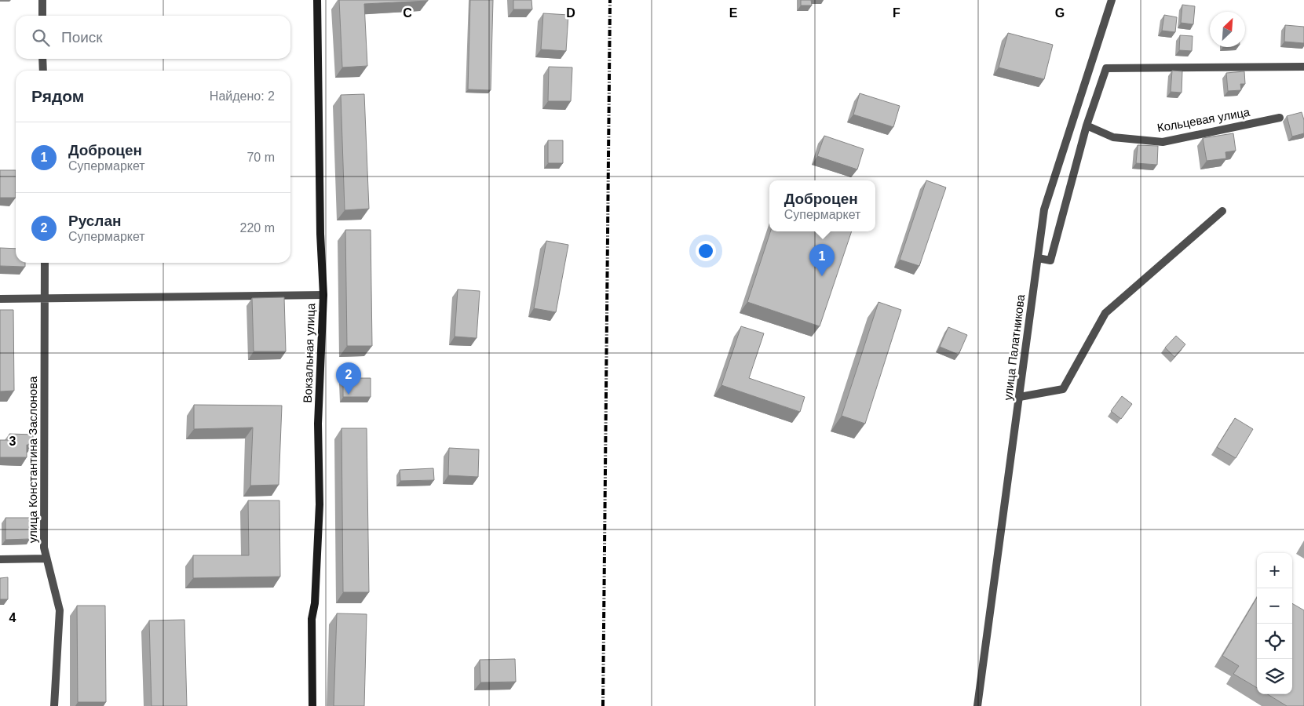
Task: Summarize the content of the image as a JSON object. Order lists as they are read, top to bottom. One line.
{"streets":{"main road":["Вокзальная улица"],"street":["Кольцевая улица","улица Палатникова","улица Константина Заслонова"]},"north":"top right","page":{"search":"Поиск","heading":["Рядом","Найдено: 2"],"list":[{"mark":"1","name":"Доброцен","note":"Супермаркет","value":"70 m"},{"mark":"2","name":"Руслан","note":"Супермаркет","value":"220 m"}],"popup":["Доброцен","Супермаркет"],"pins":["1","2"],"map_buttons":["+","−"]},"grid":{"columns":["C","D","E","F","G"],"rows":["3","4"]}}
